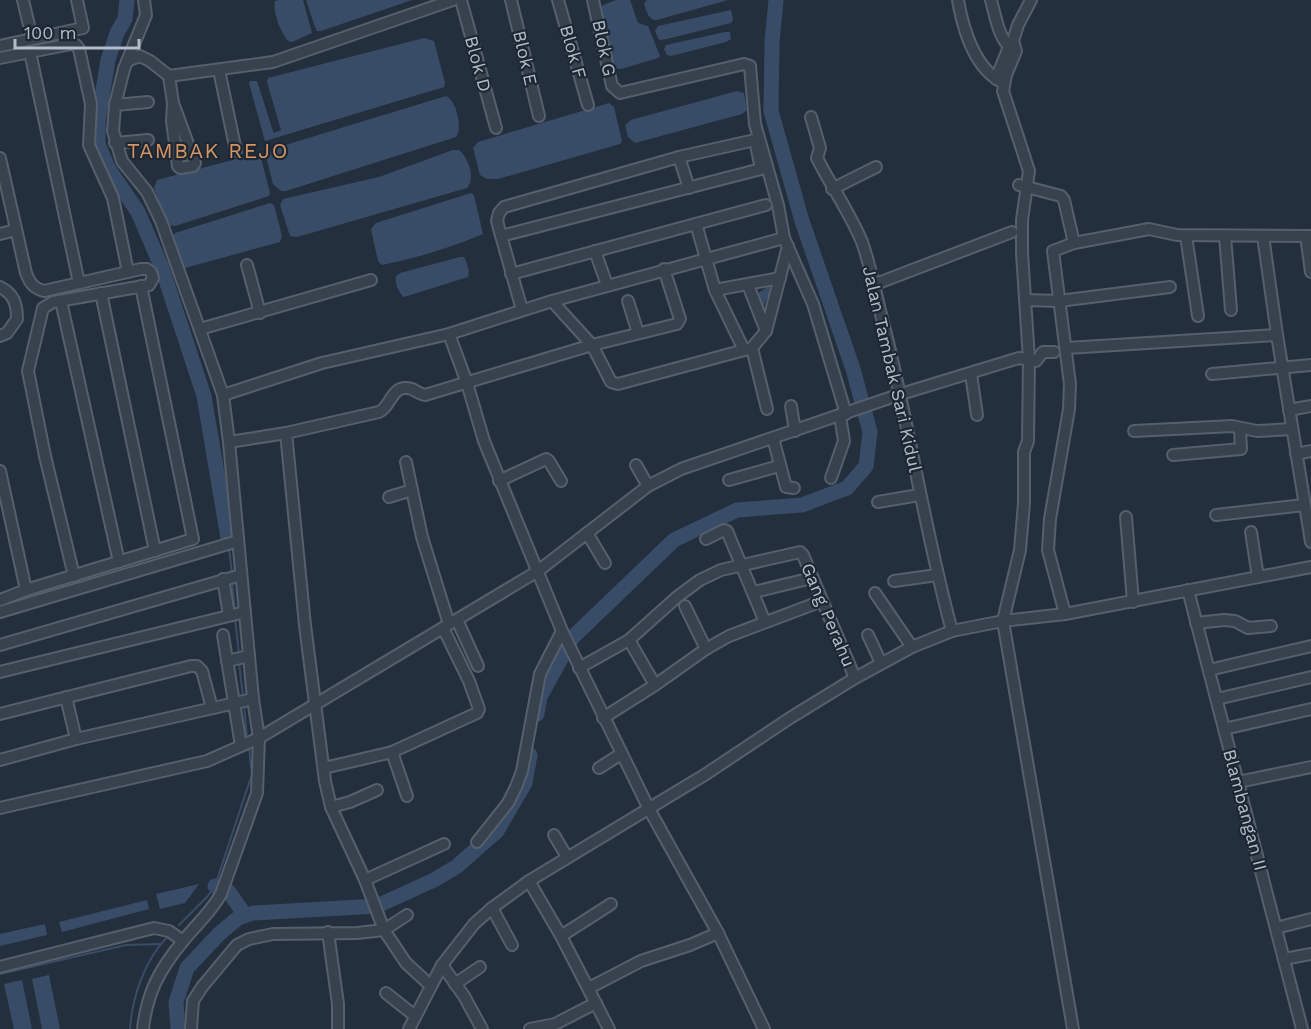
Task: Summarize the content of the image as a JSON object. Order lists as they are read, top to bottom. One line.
{"streets":{"street":["Blok G","Blok F","Blok E","Blok D","Jalan Tambak Sari Kidul","Gang Perahu","Blambangan II"]},"districts":["TAMBAK REJO"],"scale_bar":"100 m"}
